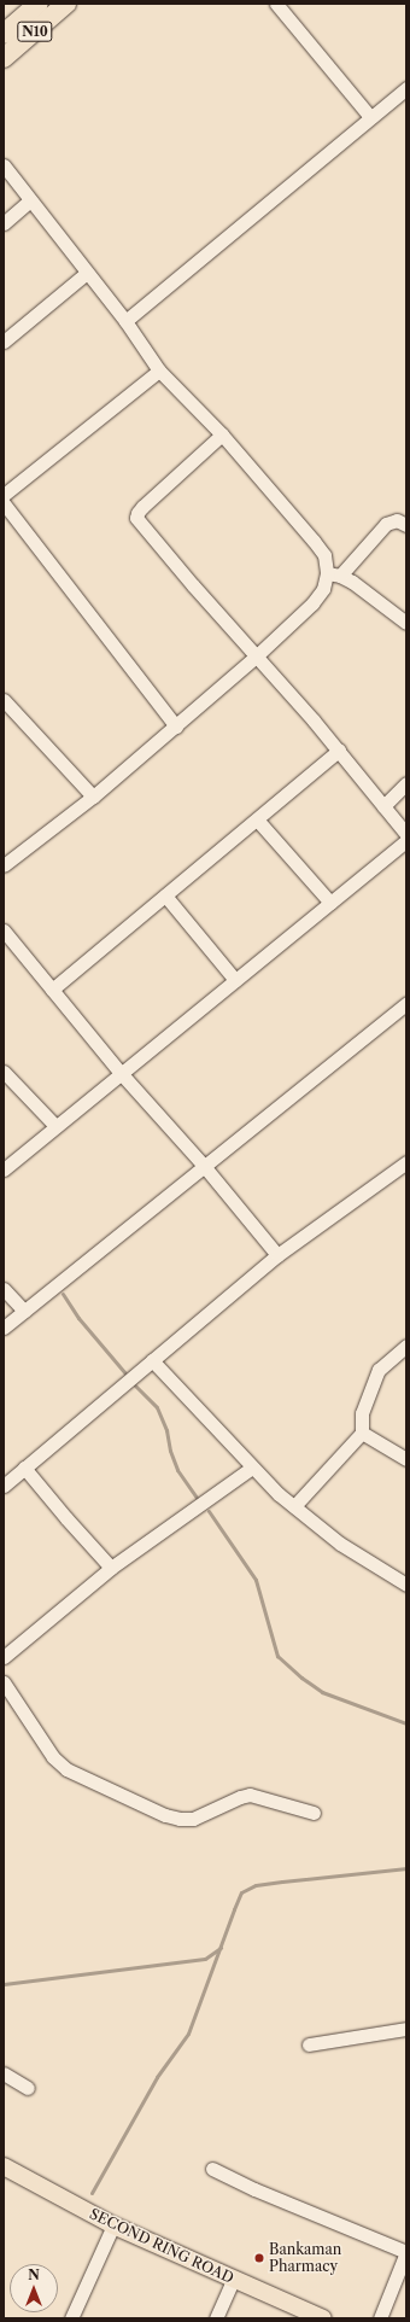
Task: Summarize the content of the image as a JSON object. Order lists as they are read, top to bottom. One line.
{"streets":{"highway":["N10"],"main road":["SECOND RING ROAD"]},"places":["Bankaman Pharmacy"],"north":"top"}
